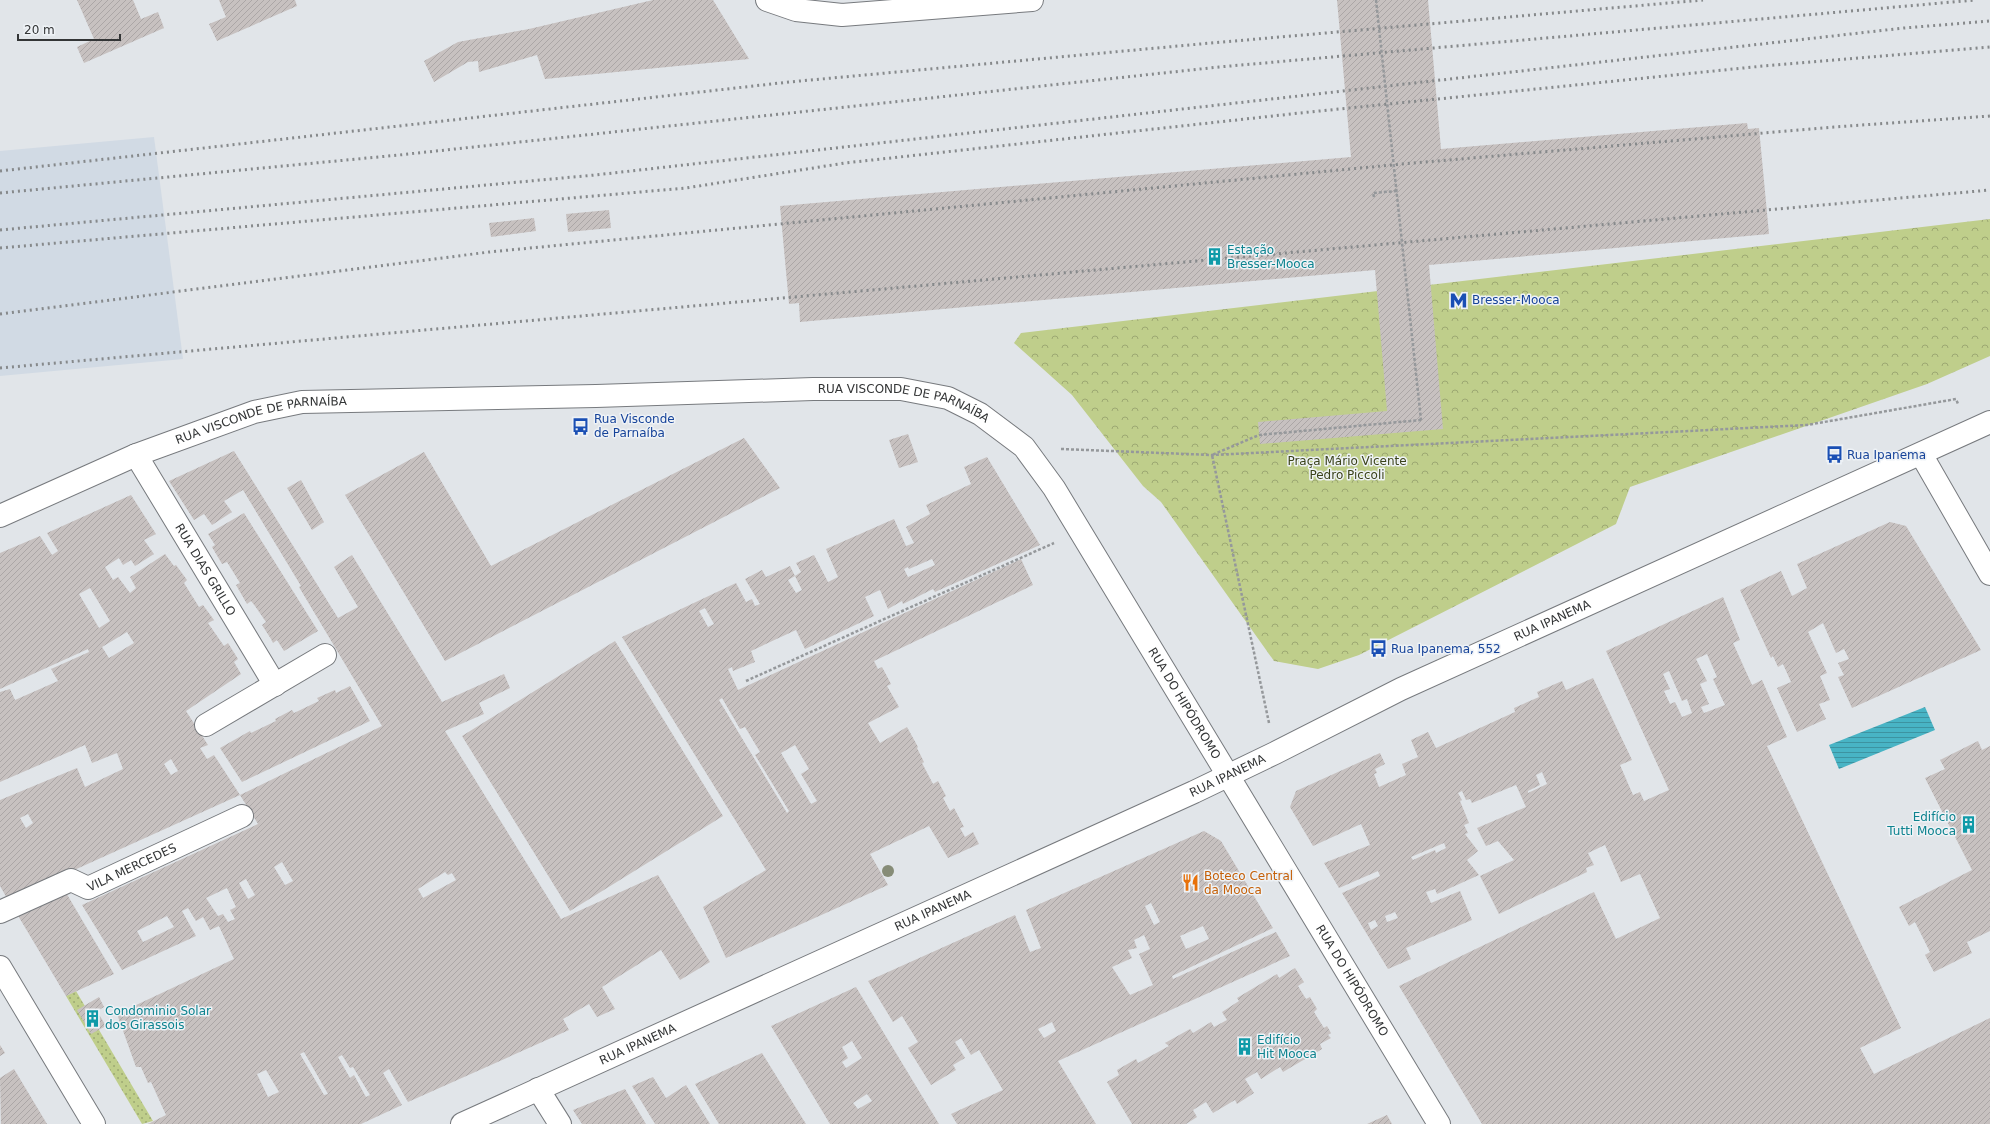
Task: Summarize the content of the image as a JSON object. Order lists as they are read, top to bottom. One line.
{"streets":{"street":["RUA VISCONDE DE PARNAÍBA","RUA DIAS GRILLO","RUA IPANEMA","RUA DO HIPÓDROMO","VILA MERCEDES"]},"crossings":[["RUA VISCONDE DE PARNAÍBA","RUA DIAS GRILLO"],["RUA VISCONDE DE PARNAÍBA","RUA DO HIPÓDROMO"],["RUA IPANEMA","RUA DO HIPÓDROMO"]],"parks":["Praça Mário Vicente Pedro Piccoli"],"places":{"building":["Estação Bresser-Mooca","Edifício Tutti Mooca","Condominio Solar dos Girassois","Edifício Hit Mooca"],"metro station":["Bresser-Mooca"],"bus stop":["Rua Visconde de Parnaíba","Rua Ipanema","Rua Ipanema, 552"],"restaurant":["Boteco Central da Mooca"]},"scale_bar":"20 m"}
